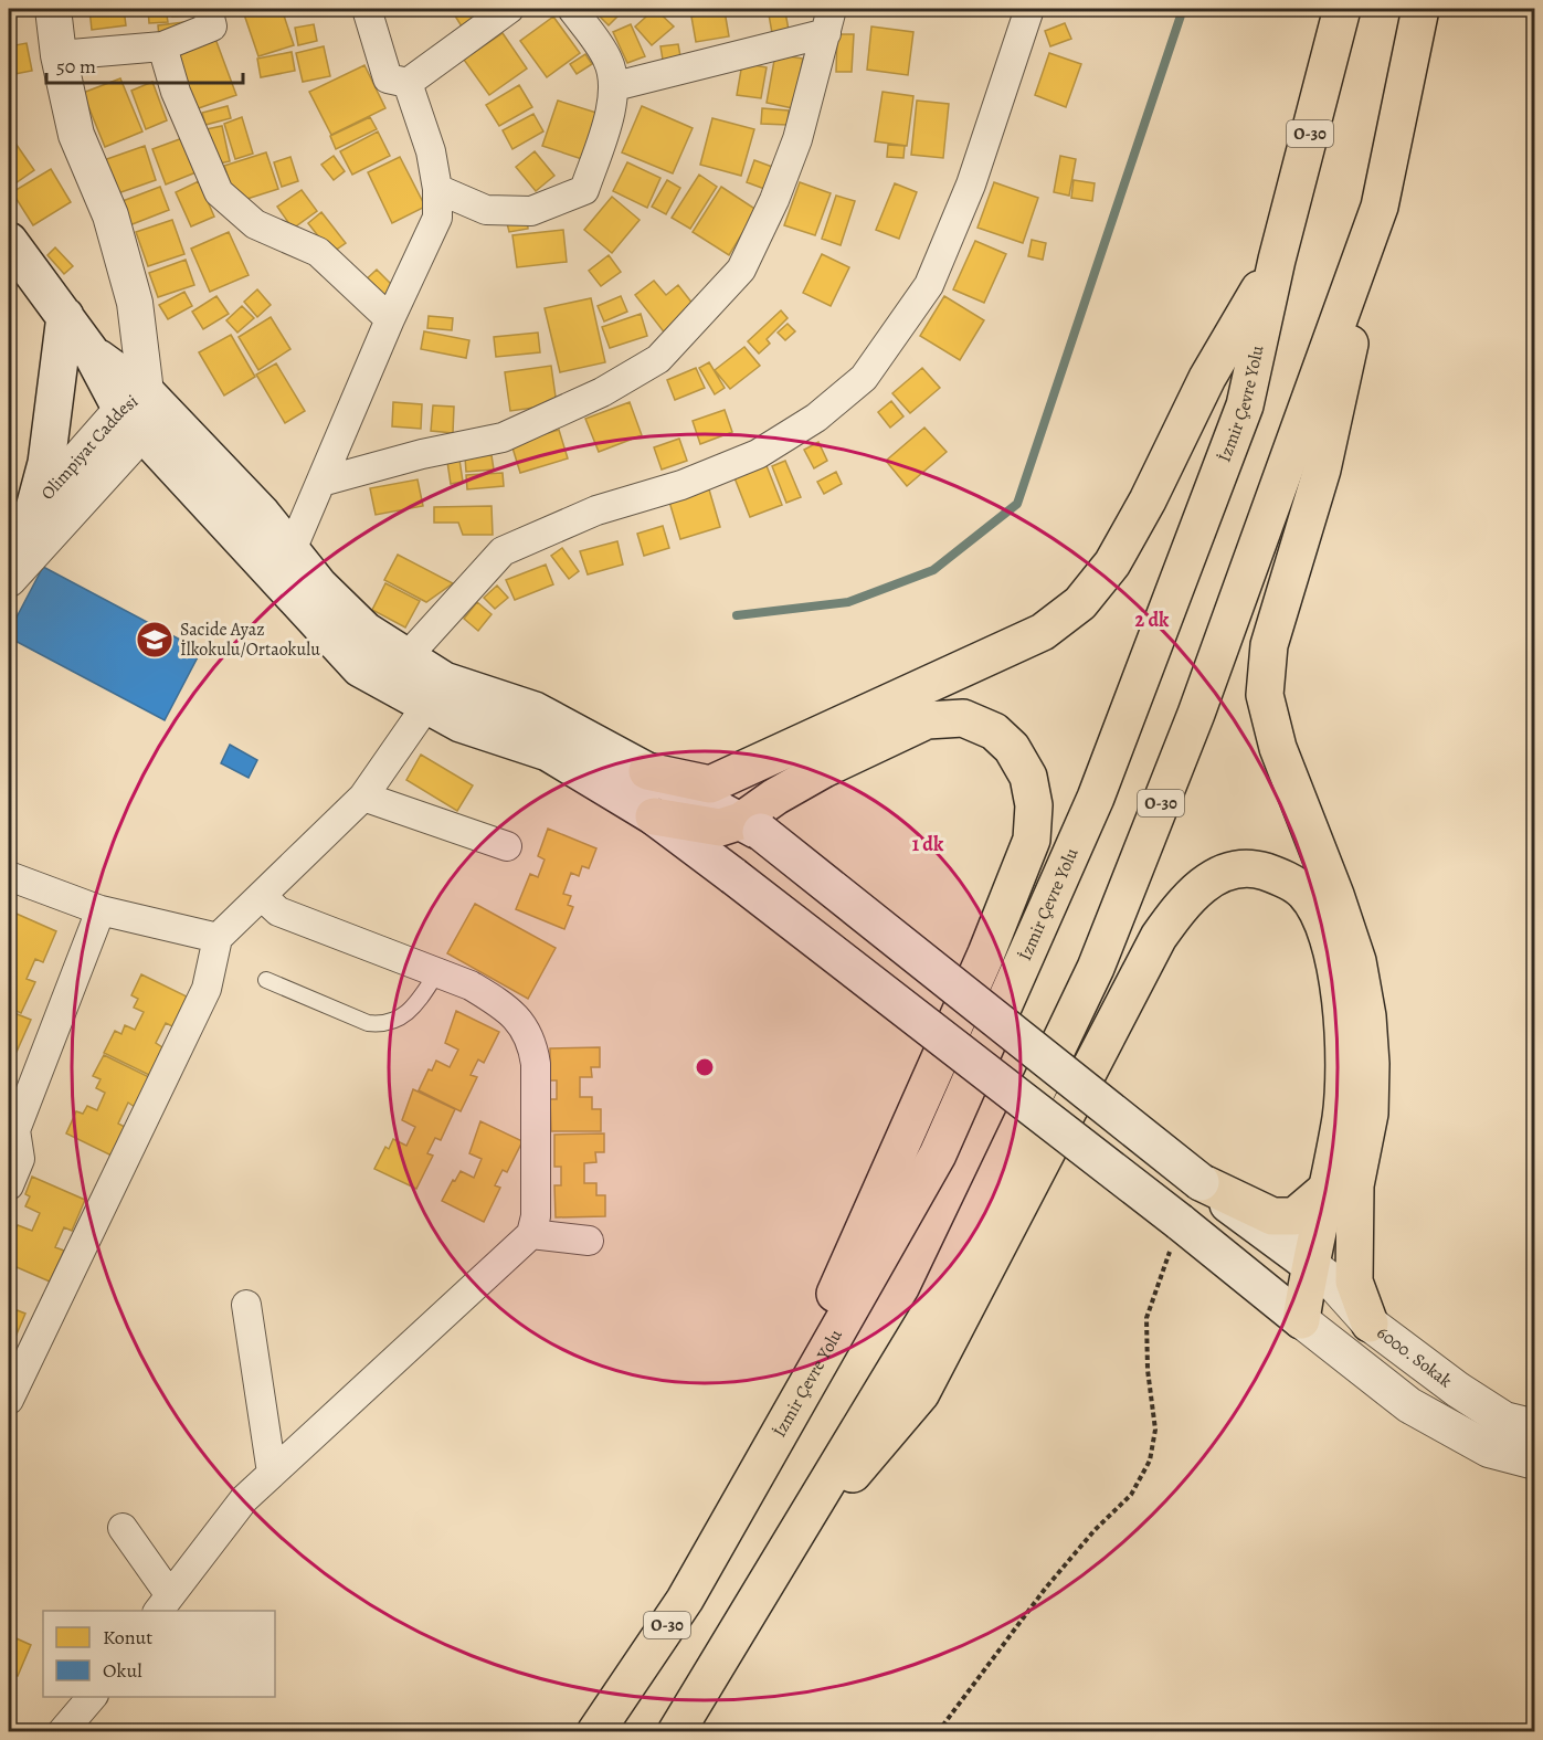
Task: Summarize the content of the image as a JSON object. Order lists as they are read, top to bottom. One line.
{"streets":{"highway":["O-30","İzmir Çevre Yolu"],"street":["Olimpiyat Caddesi","6000. Sokak"]},"places":{"school or university":["Sacide Ayaz İlkokulu/Ortaokulu"]},"legend":["Konut","Okul"],"scale_bar":"50 m","rings":["2 dk","1 dk"]}
